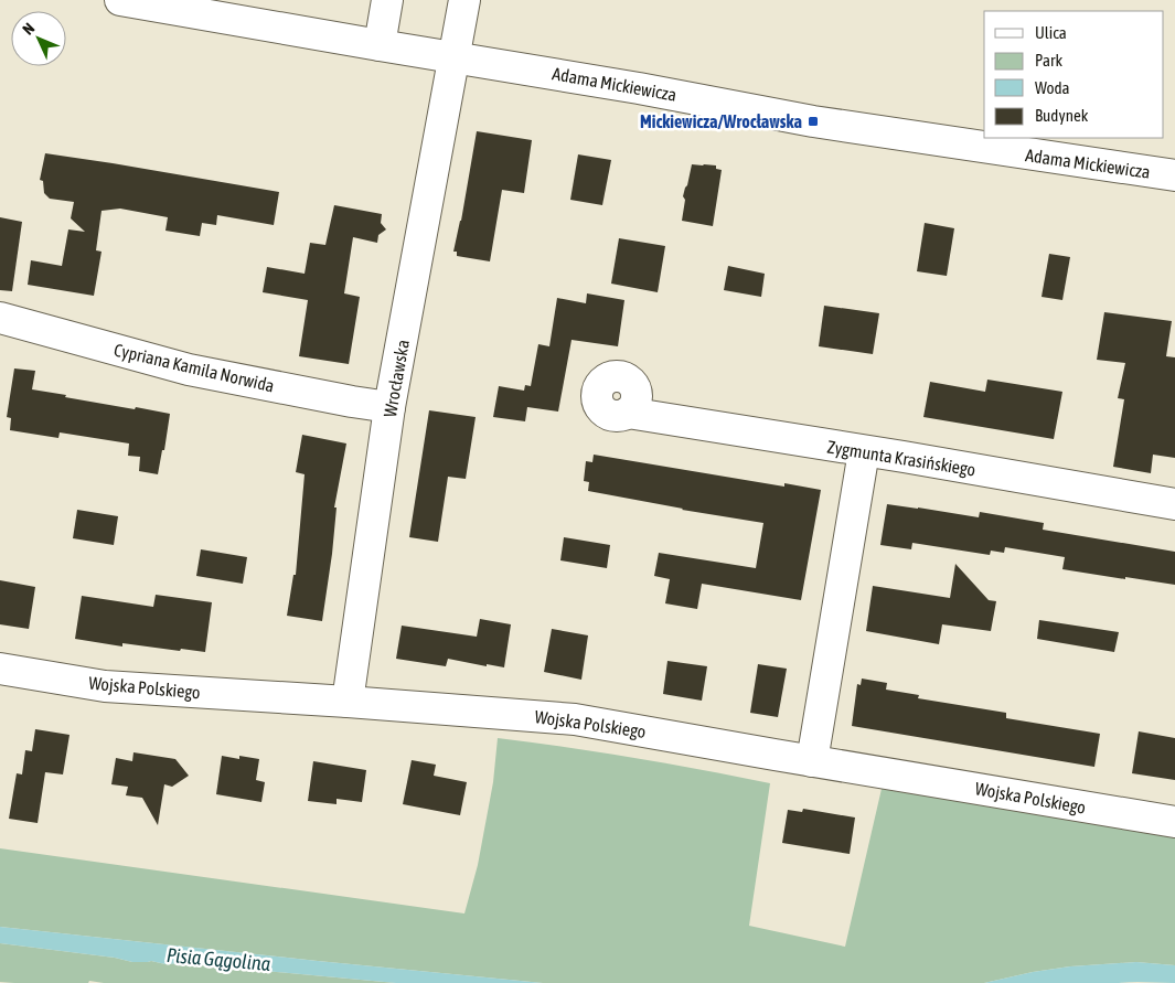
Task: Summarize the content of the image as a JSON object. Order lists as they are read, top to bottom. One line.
{"streets":{"street":["Adama Mickiewicza","Cypriana Kamila Norwida","Wrocławska","Zygmunta Krasińskiego","Wojska Polskiego"]},"crossings":[["Adama Mickiewicza","Wrocławska"],["Cypriana Kamila Norwida","Wrocławska"],["Wrocławska","Wojska Polskiego"]],"water":["Pisia Gągolina"],"places":{"transit":["Mickiewicza/Wrocławska"]},"legend":["Ulica","Park","Woda","Budynek"],"north":"top left"}
